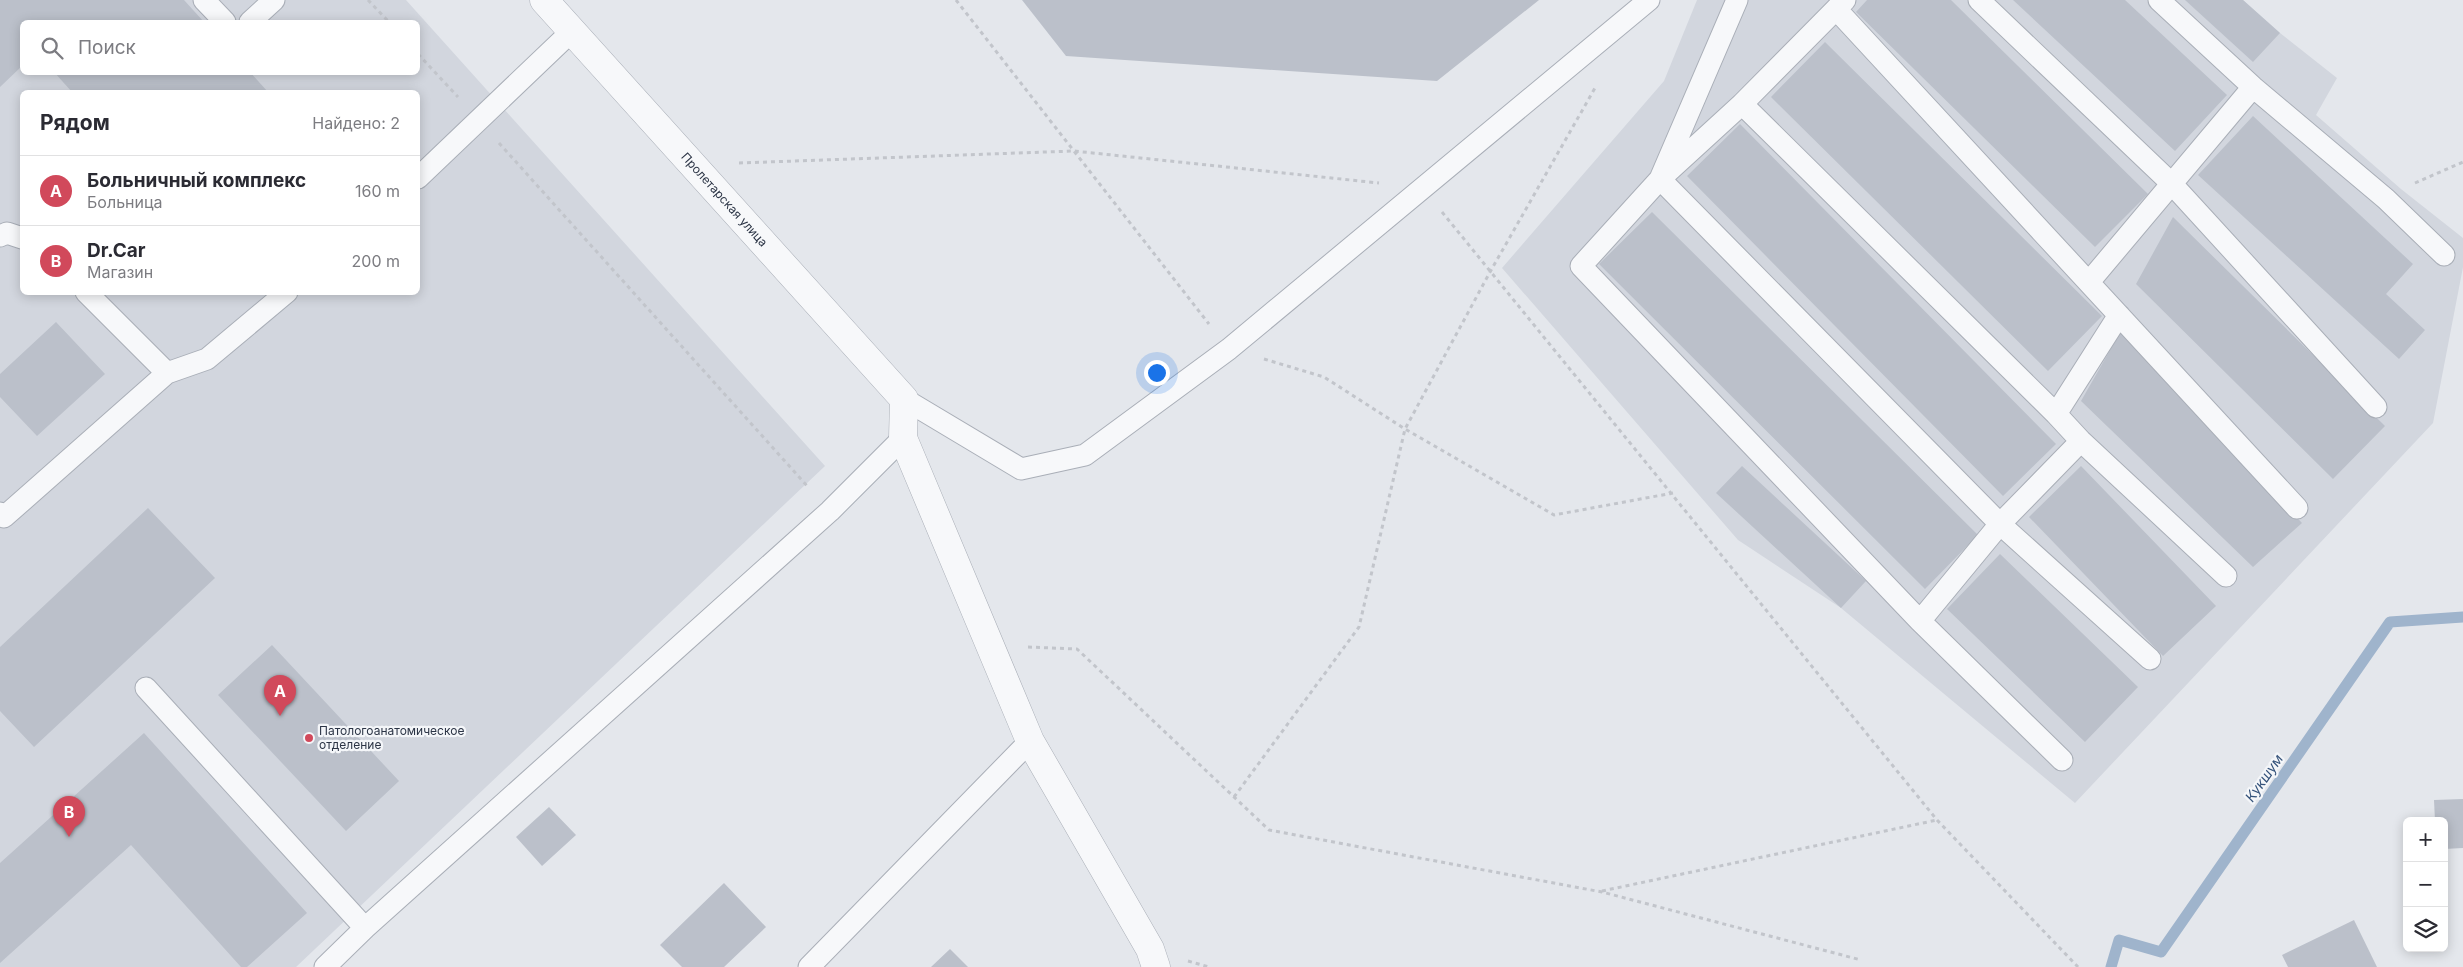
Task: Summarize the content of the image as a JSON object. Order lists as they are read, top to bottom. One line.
{"streets":{"street":["Пролетарская улица"]},"water":["Кукшум"],"places":["Патологоанатомическое отделение"],"page":{"search":"Поиск","heading":["Рядом","Найдено: 2"],"list":[{"mark":"A","name":"Больничный комплекс","note":"Больница","value":"160 m"},{"mark":"B","name":"Dr.Car","note":"Магазин","value":"200 m"}],"pins":["A","B"],"map_buttons":["+","−"]}}
